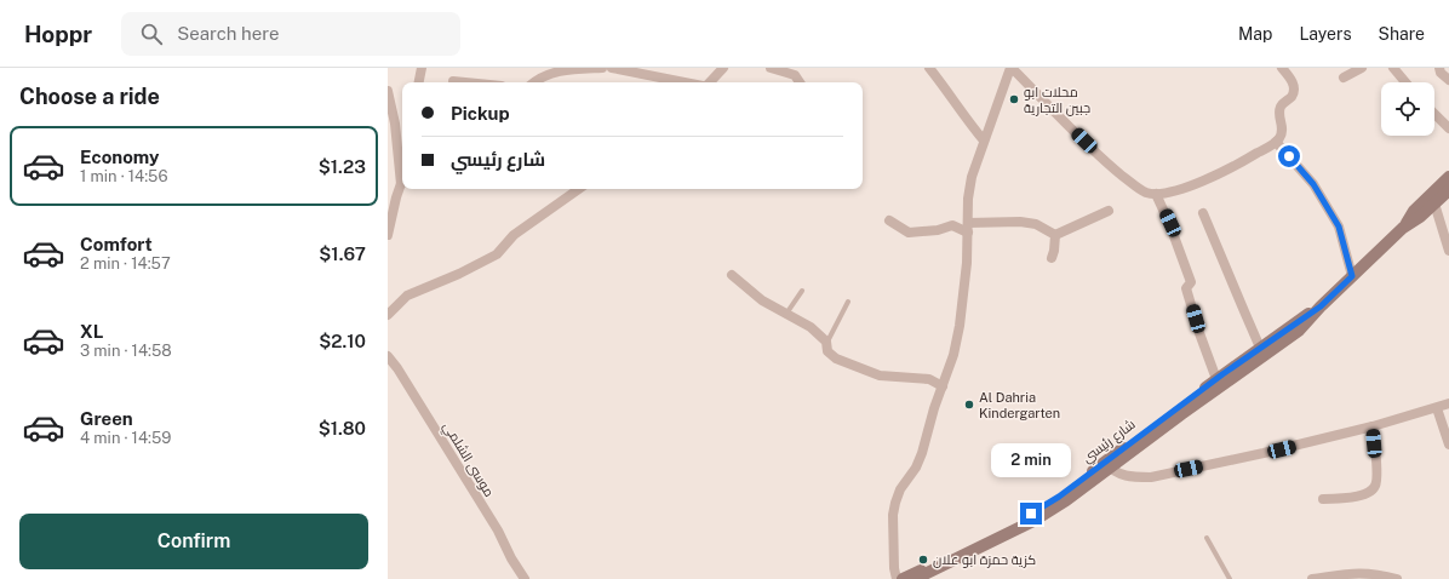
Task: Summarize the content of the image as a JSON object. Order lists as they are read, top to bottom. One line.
{"streets":{"main road":["شارع رئيسي"],"street":["موسى الشلمي"]},"places":["محلات ابو جبين التجارية","Al Dahria Kindergarten","كزية حمزة ابو علان"],"page":{"header":"Hoppr","search":"Search here","nav":["Map","Layers","Share"],"heading":"Choose a ride","banner":["Pickup","شارع رئيسي"],"list":[{"name":"Economy","note":"1 min · 14:56","value":"$1.23"},{"name":"Comfort","note":"2 min · 14:57","value":"$1.67"},{"name":"XL","note":"3 min · 14:58","value":"$2.10"},{"name":"Green","note":"4 min · 14:59","value":"$1.80"}],"bubble":"2 min","buttons":"Confirm"}}
